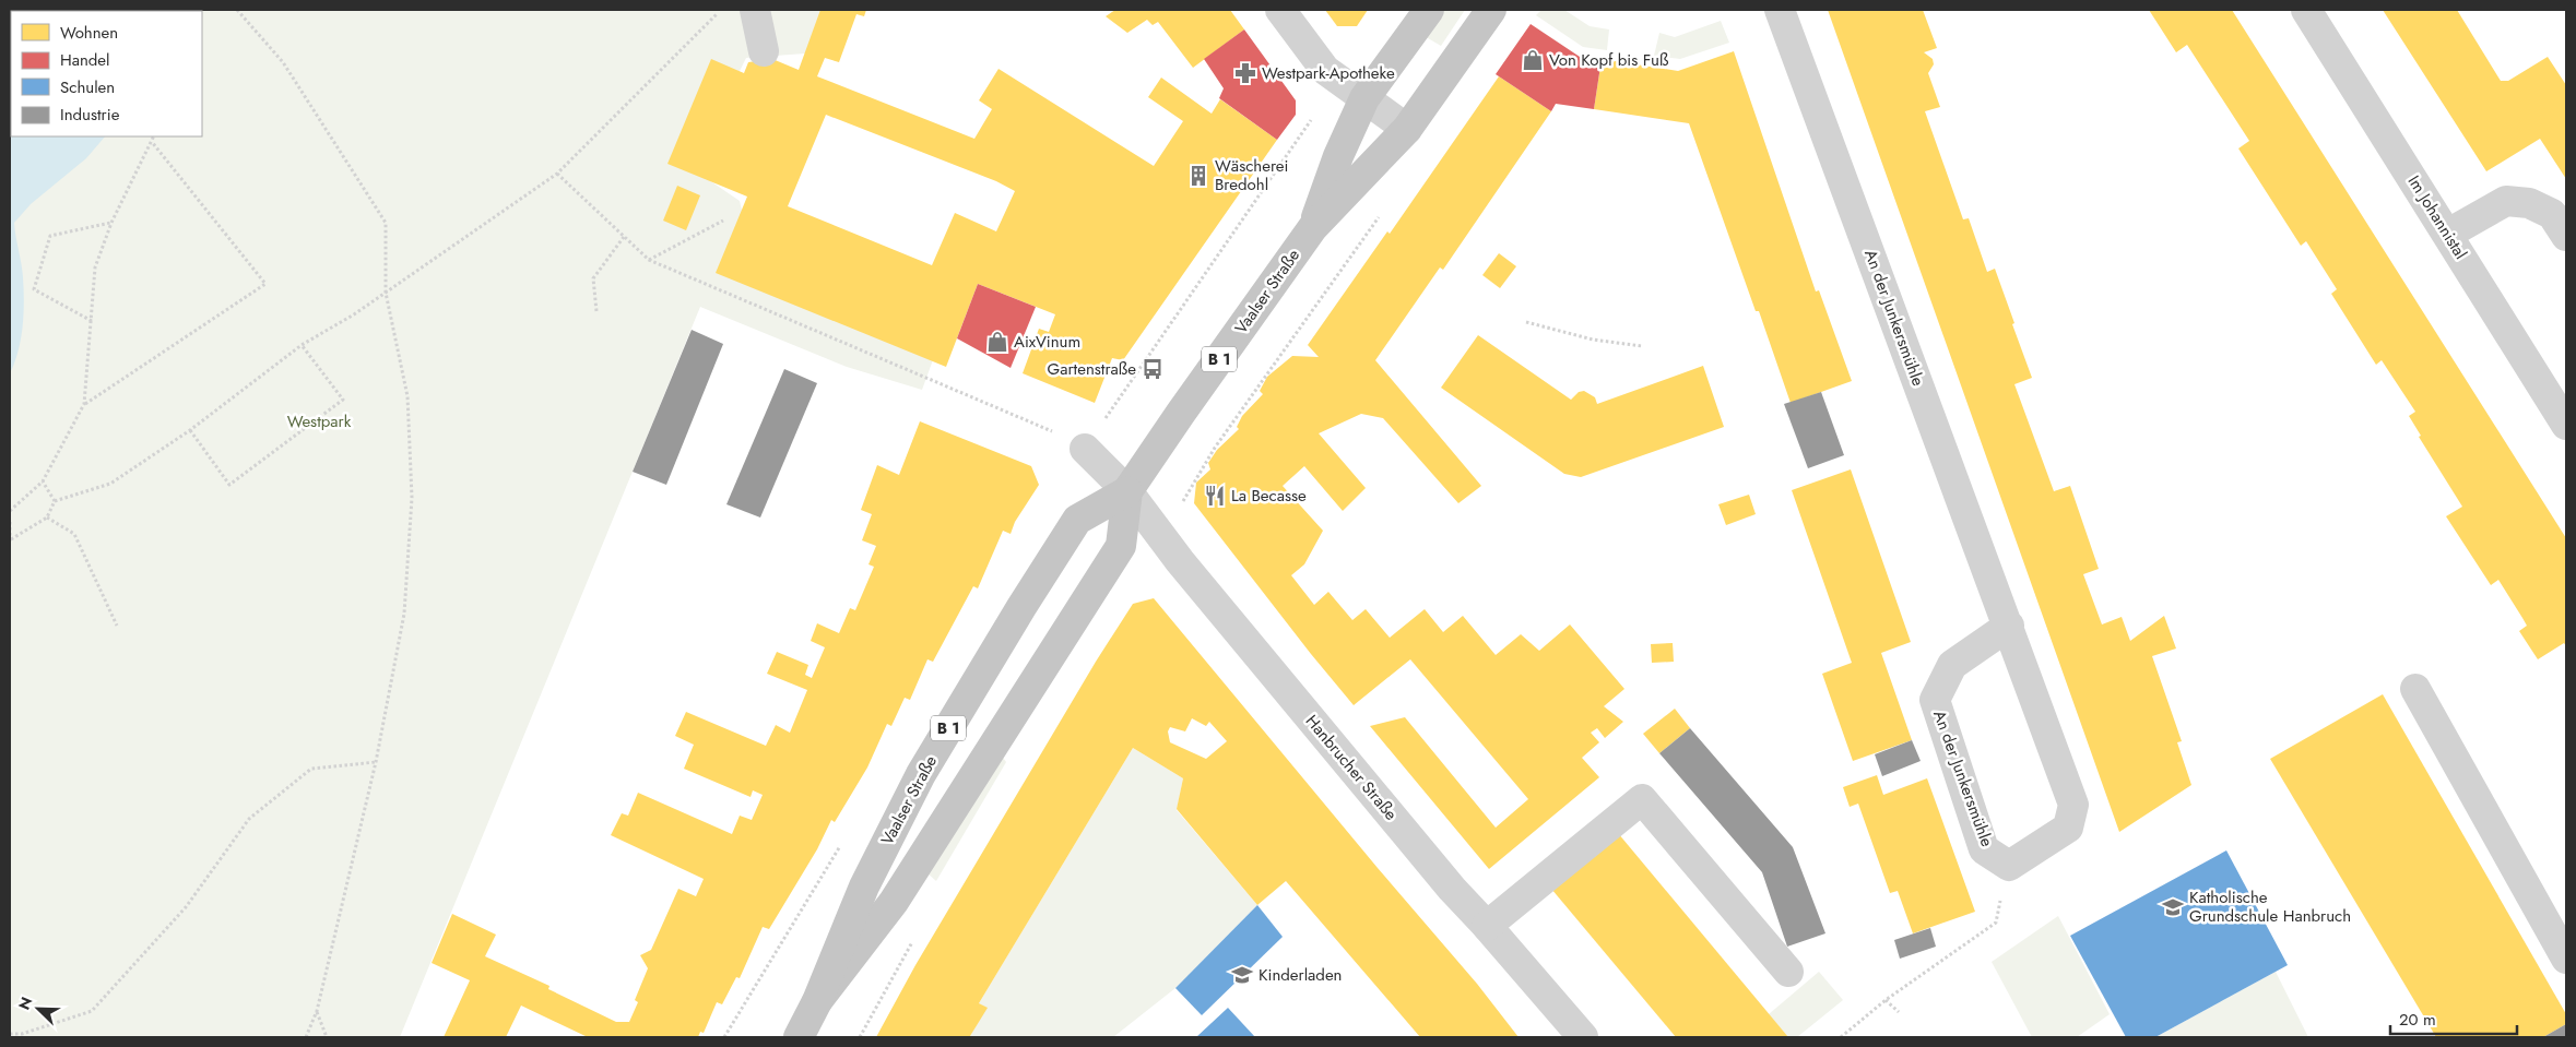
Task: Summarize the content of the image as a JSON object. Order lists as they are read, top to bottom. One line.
{"streets":{"main road":["Vaalser Straße","B 1"],"street":["Im Johannistal","An der Junkersmühle","Hanbrucher Straße"]},"crossings":[["Vaalser Straße","Hanbrucher Straße"]],"parks":["Westpark"],"places":{"shop":["Von Kopf bis Fuß","AixVinum"],"pharmacy":["Westpark-Apotheke"],"building":["Wäscherei Bredohl"],"bus stop":["Gartenstraße"],"restaurant":["La Becasse"],"school or university":["Katholische Grundschule Hanbruch","Kinderladen"]},"legend":["Wohnen","Handel","Schulen","Industrie"],"scale_bar":"20 m","north":"top left"}
